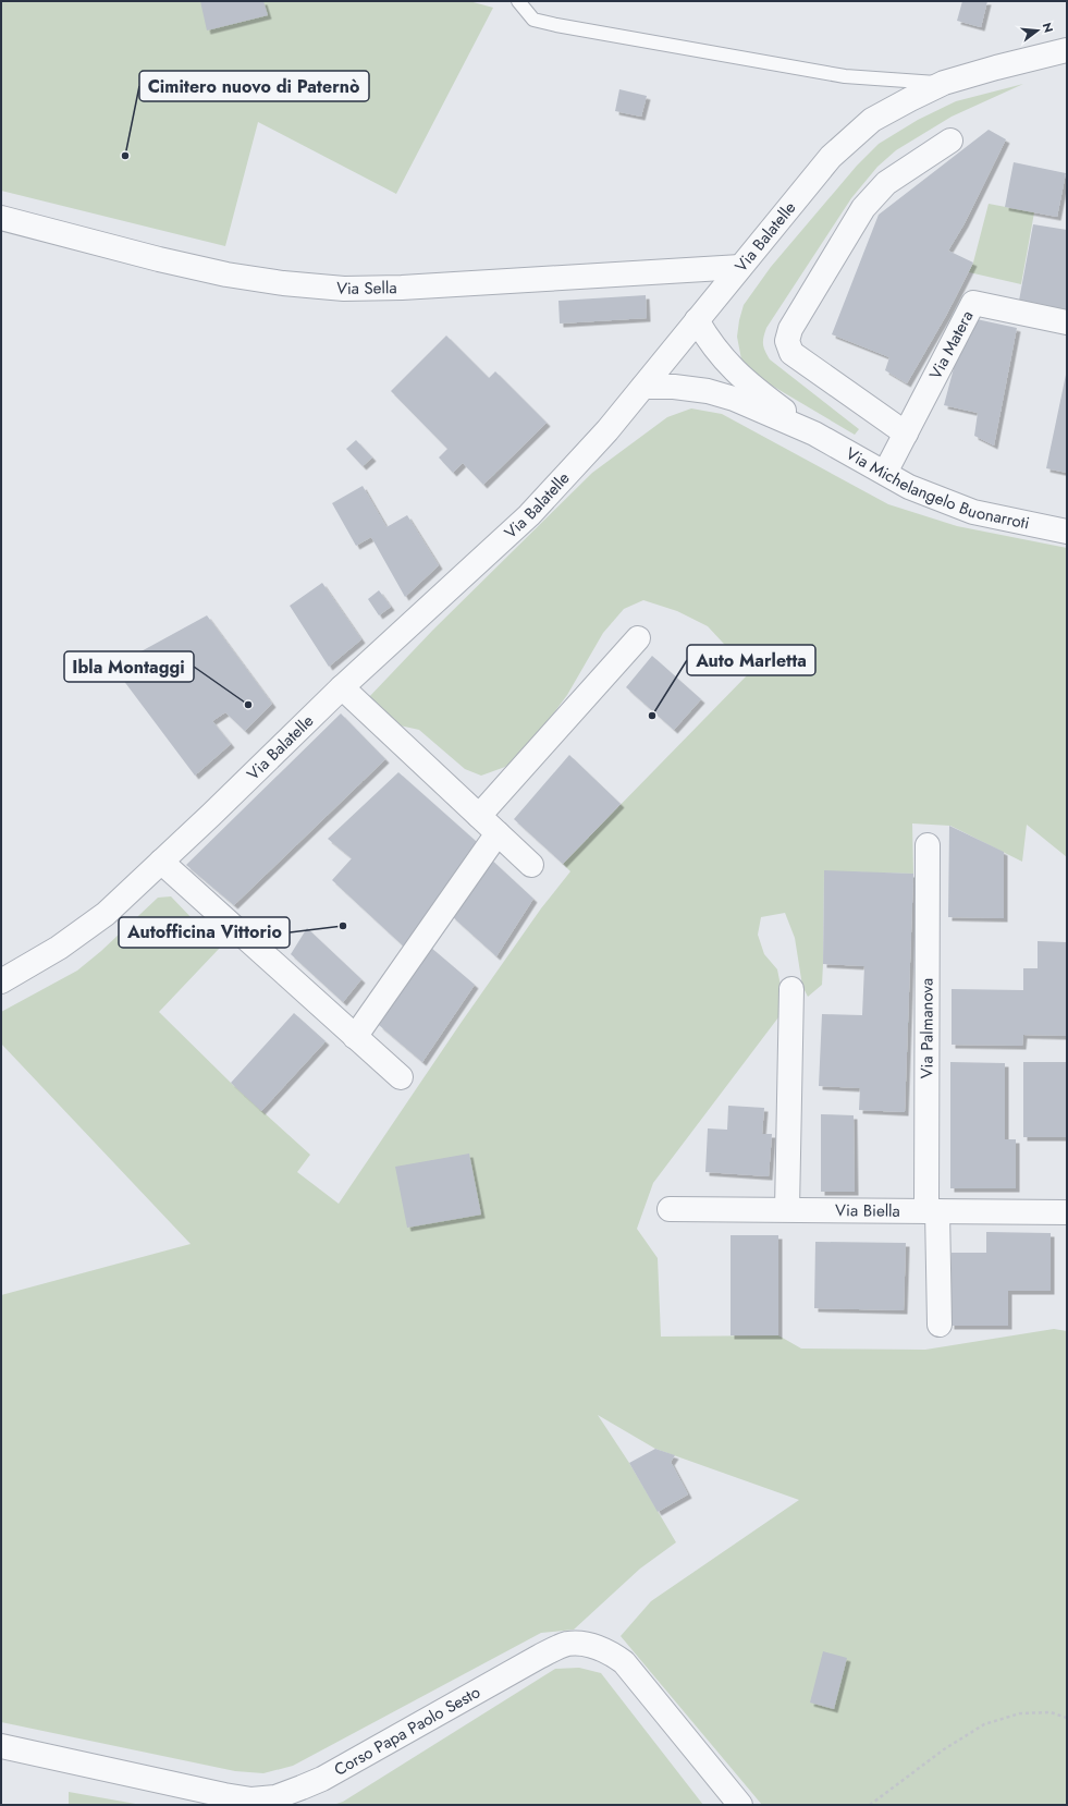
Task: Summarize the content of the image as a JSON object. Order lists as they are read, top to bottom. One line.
{"streets":{"street":["Via Balatelle","Via Sella","Via Matera","Via Michelangelo Buonarroti","Via Palmanova","Via Biella","Corso Papa Paolo Sesto"]},"crossings":[["Via Balatelle","Via Sella"],["Via Matera","Via Michelangelo Buonarroti"],["Via Palmanova","Via Biella"]],"places":["Cimitero nuovo di Paternò","Ibla Montaggi","Auto Marletta","Autofficina Vittorio"],"north":"right"}
